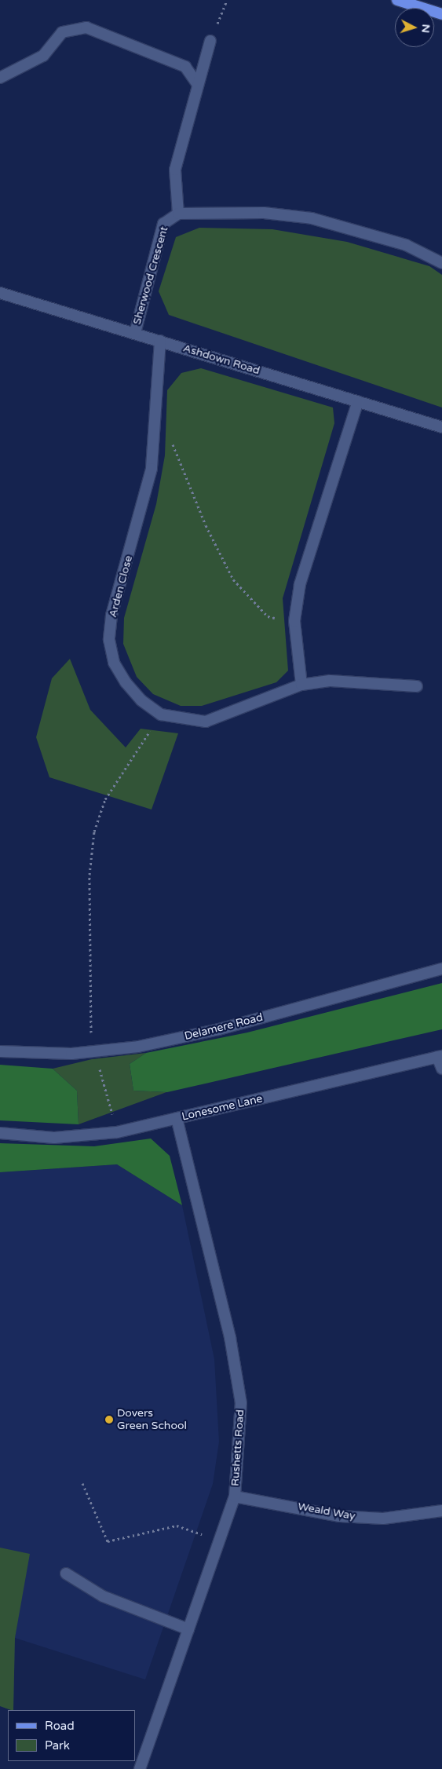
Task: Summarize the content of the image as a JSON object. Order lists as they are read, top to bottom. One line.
{"streets":{"street":["Sherwood Crescent","Ashdown Road","Arden Close","Delamere Road","Lonesome Lane","Rushetts Road","Weald Way"]},"crossings":[["Sherwood Crescent","Ashdown Road"],["Ashdown Road","Arden Close"],["Lonesome Lane","Rushetts Road"],["Rushetts Road","Weald Way"]],"places":["Dovers Green School"],"legend":["Road","Park"],"north":"right"}
